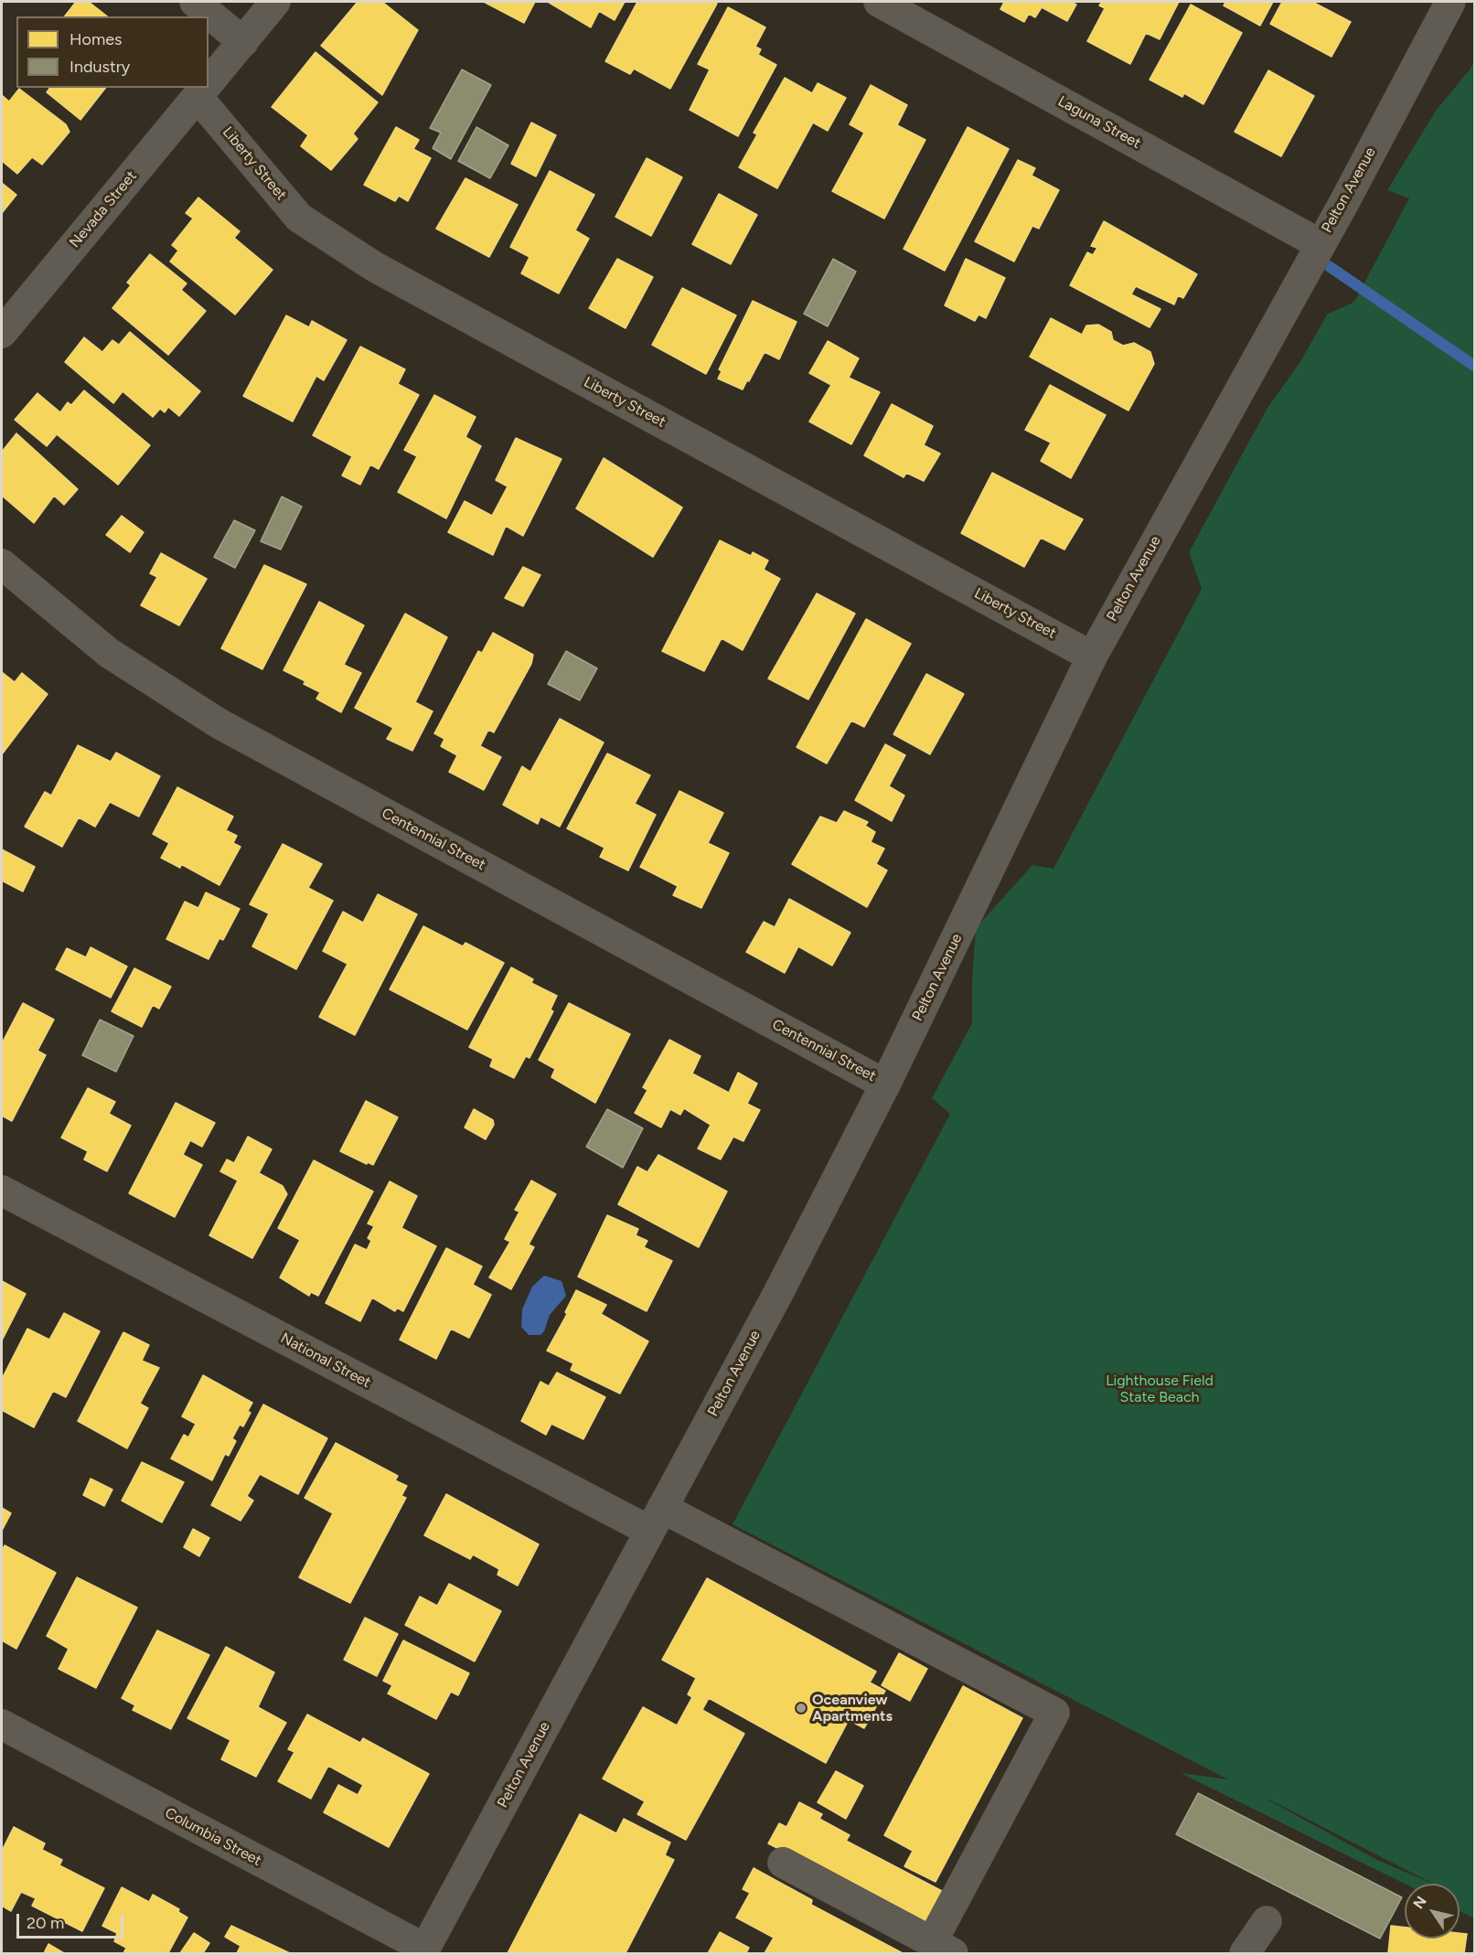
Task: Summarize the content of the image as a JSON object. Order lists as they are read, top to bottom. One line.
{"streets":{"street":["Laguna Street","Liberty Street","Pelton Avenue","Nevada Street","Centennial Street","National Street","Columbia Street"]},"crossings":[["Laguna Street","Pelton Avenue"],["Liberty Street","Pelton Avenue"],["Liberty Street","Nevada Street"],["Pelton Avenue","Centennial Street"],["Pelton Avenue","National Street"],["Pelton Avenue","Columbia Street"]],"parks":["Lighthouse Field State Beach"],"places":["Oceanview Apartments"],"legend":["Homes","Industry"],"scale_bar":"20 m","north":"top left"}
